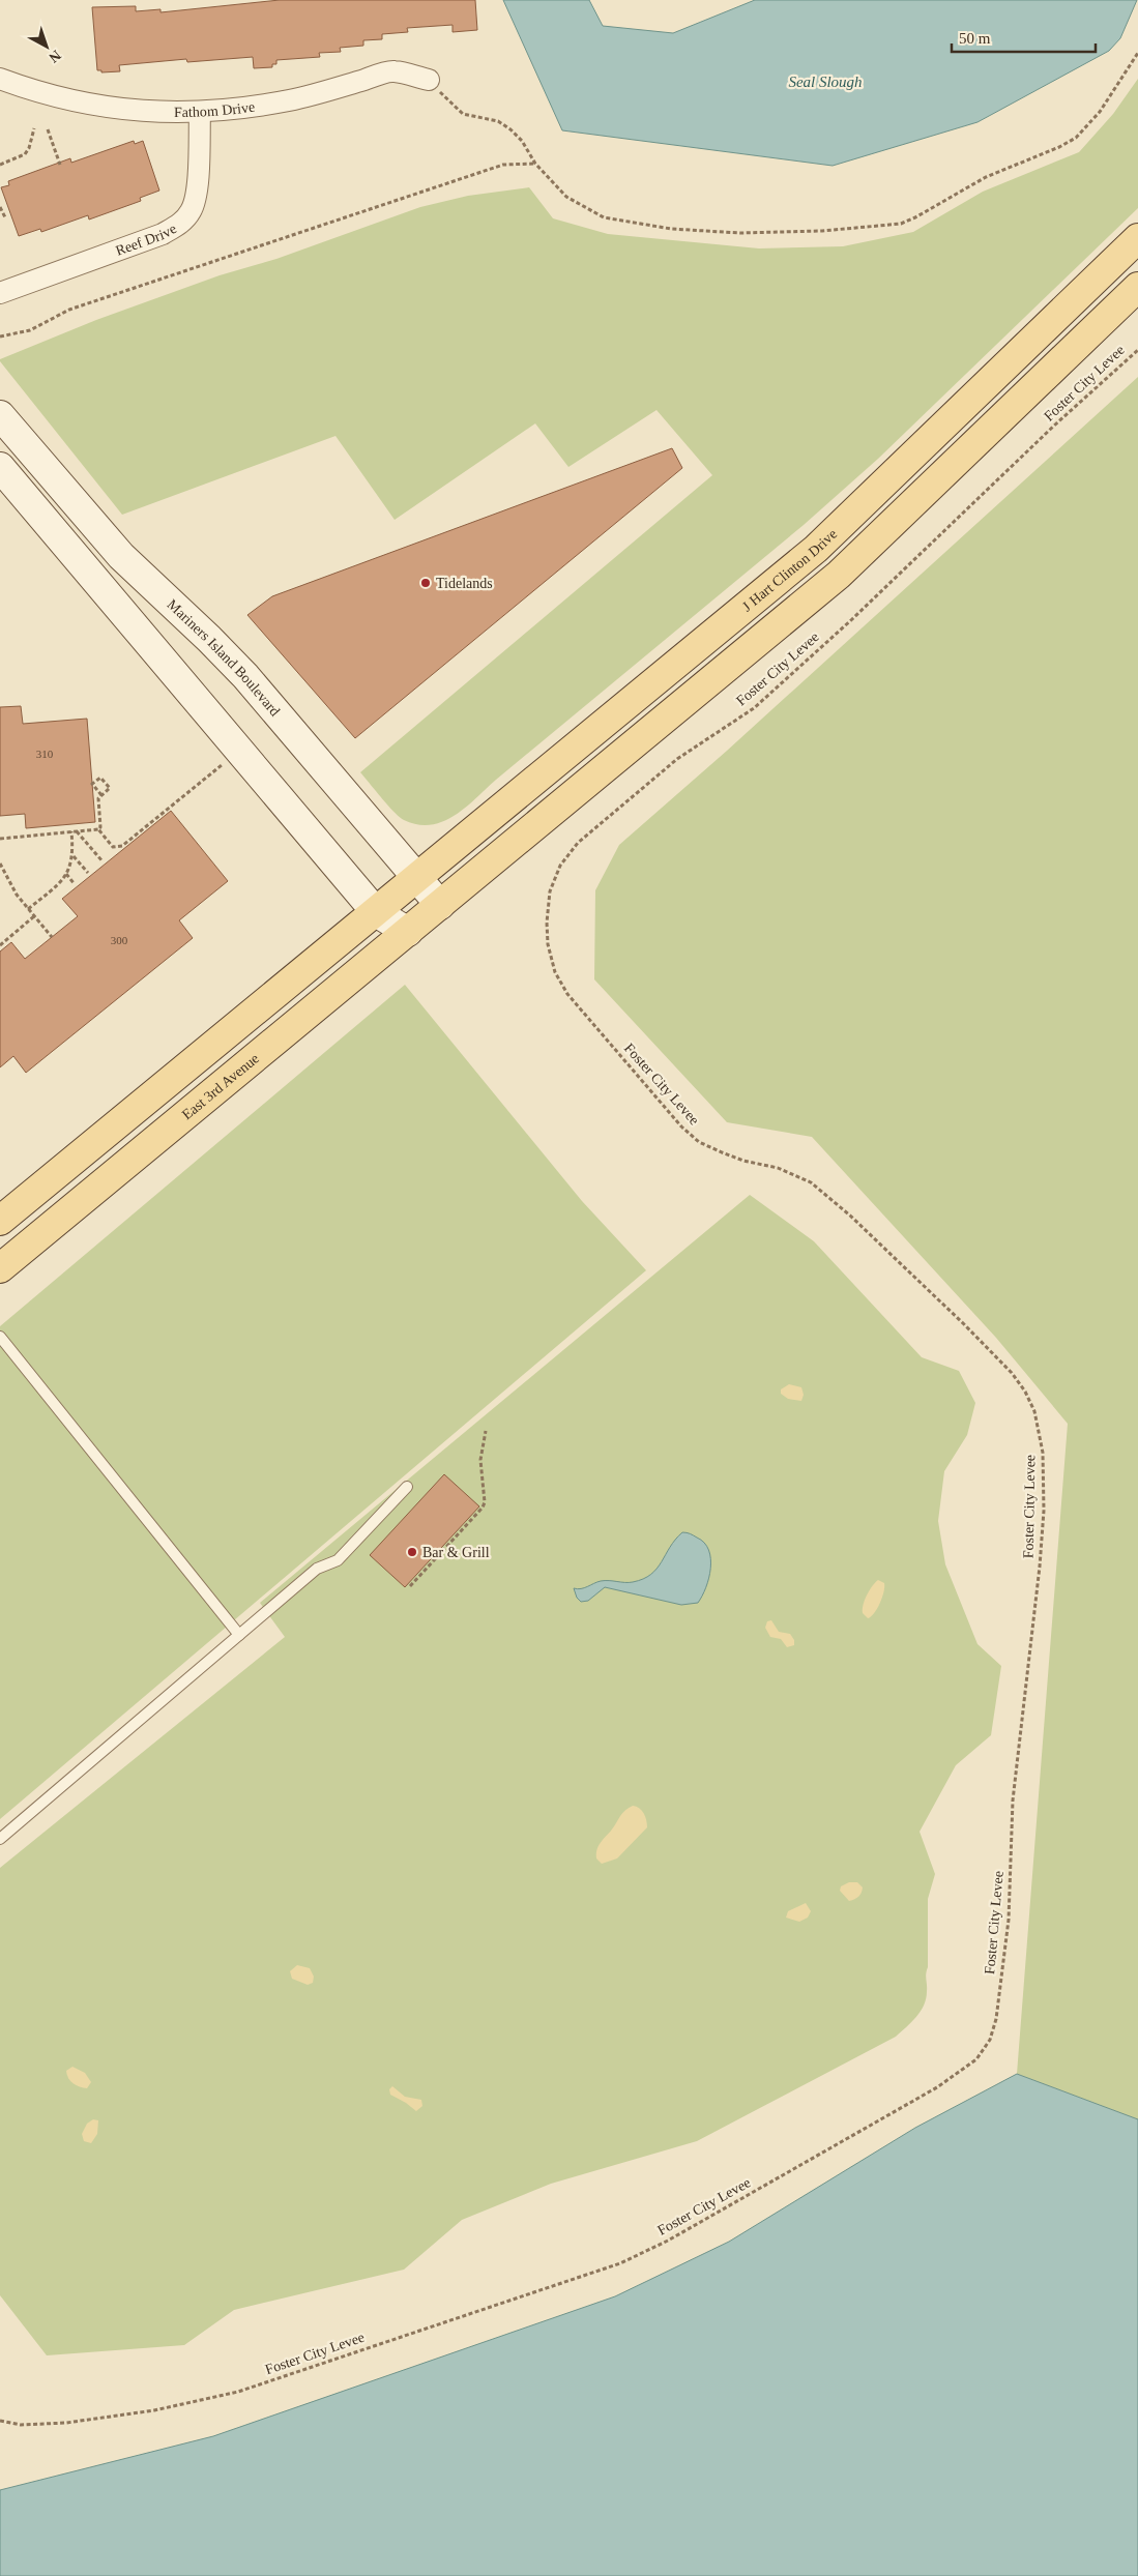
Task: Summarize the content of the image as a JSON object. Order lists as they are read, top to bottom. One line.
{"streets":{"main road":["J Hart Clinton Drive","Mariners Island Boulevard","East 3rd Avenue"],"street":["Fathom Drive","Reef Drive"],"path":["Foster City Levee"]},"crossings":[["Fathom Drive","Reef Drive"],["J Hart Clinton Drive","Mariners Island Boulevard"],["Mariners Island Boulevard","East 3rd Avenue"]],"water":["Seal Slough"],"places":["Tidelands","Bar & Grill"],"house_numbers":["310","300"],"scale_bar":"50 m","north":"bottom right"}
